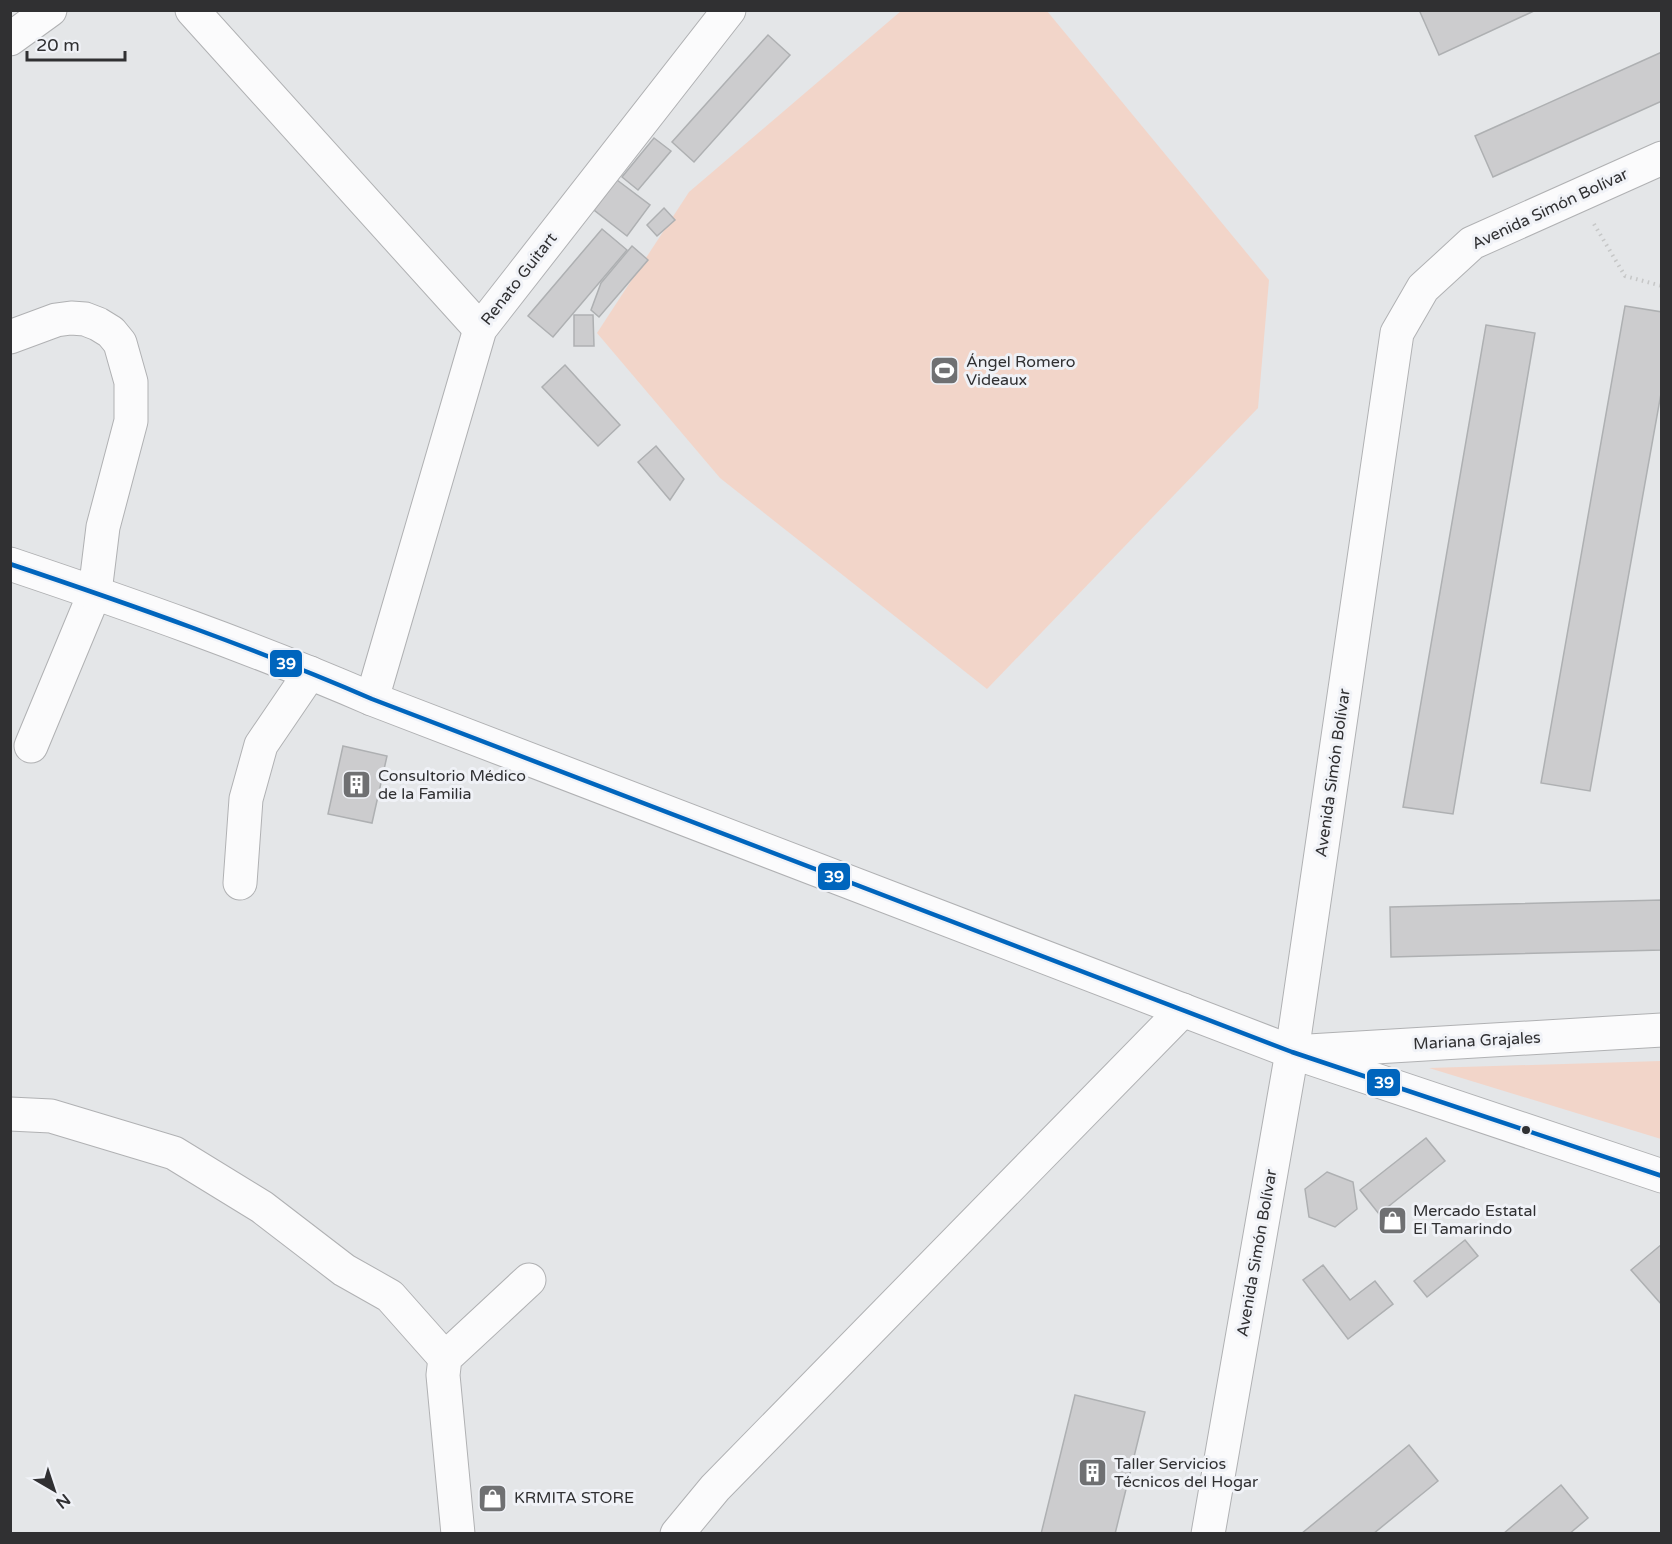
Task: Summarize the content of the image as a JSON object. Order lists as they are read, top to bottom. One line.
{"streets":{"street":["Avenida Simón Bolívar","Renato Guitart","Mariana Grajales"]},"crossings":[["Avenida Simón Bolívar","Mariana Grajales"],["Renato Guitart","Mariana Grajales"]],"places":{"sports":["Ángel Romero Videaux"],"building":["Consultorio Médico de la Familia","Taller Servicios Técnicos del Hogar"],"shop":["Mercado Estatal El Tamarindo","KRMITA STORE"]},"lines":["transit line 39"],"scale_bar":"20 m","north":"bottom right"}
